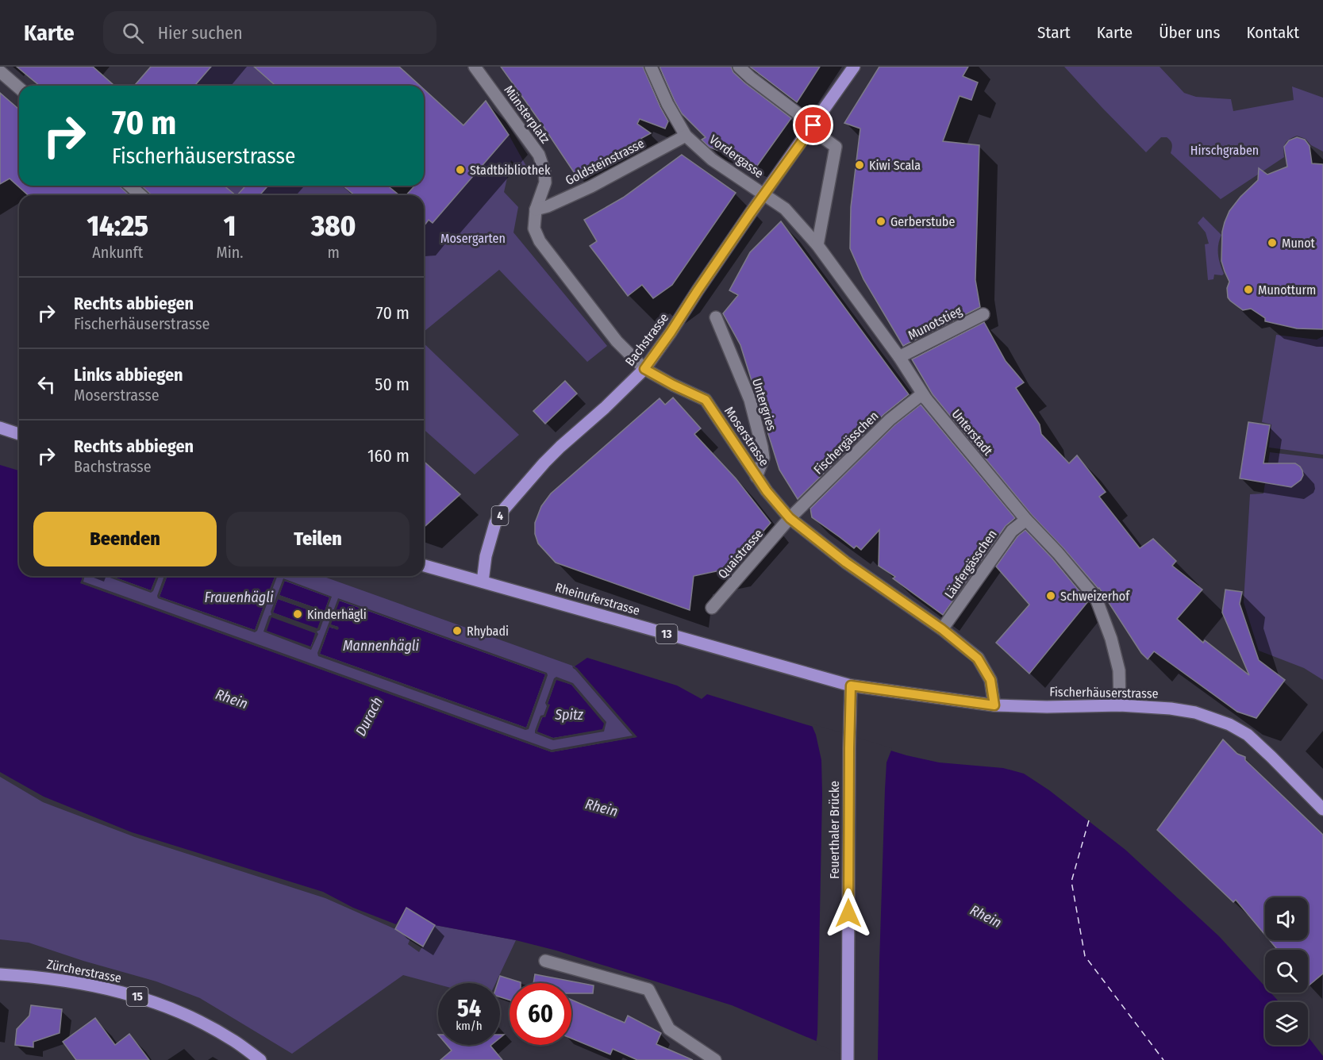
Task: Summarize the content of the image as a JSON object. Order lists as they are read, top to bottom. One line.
{"streets":{"main road":["Bachstrasse","4","Rheinuferstrasse","13","Fischerhäuserstrasse","Feuerthaler Brücke","Zürcherstrasse","15"],"street":["Münsterplatz","Vordergasse","Goldsteinstrasse","Munotstieg","Untergries","Unterstadt","Moserstrasse","Fischergässchen","Quaistrasse","Läufergässchen"]},"crossings":[["Münsterplatz","Moserstrasse"],["Vordergasse","Goldsteinstrasse"],["Vordergasse","Bachstrasse"],["Vordergasse","Unterstadt"],["Goldsteinstrasse","Moserstrasse"],["Munotstieg","Unterstadt"],["Bachstrasse","Unterstadt"],["Bachstrasse","Moserstrasse"],["Bachstrasse","Rheinuferstrasse"],["Untergries","Moserstrasse"],["Unterstadt","Fischergässchen"],["Unterstadt","Läufergässchen"],["Unterstadt","Fischerhäuserstrasse"],["Moserstrasse","Fischergässchen"],["Moserstrasse","Quaistrasse"],["Moserstrasse","Läufergässchen"],["Moserstrasse","Fischerhäuserstrasse"],["Fischergässchen","Quaistrasse"],["Rheinuferstrasse","Fischerhäuserstrasse"],["Rheinuferstrasse","Feuerthaler Brücke"],["Fischerhäuserstrasse","Feuerthaler Brücke"]],"water":["Frauenhägli","Mannenhägli","Rhein","Spitz","Durach"],"parks":["Hirschgraben","Mosergarten"],"places":["Kiwi Scala","Stadtbibliothek","Gerberstube","Munot","Munotturm","Schweizerhof","Kinderhägli","Rhybadi"],"page":{"header":"Karte","search":"Hier suchen","nav":["Start","Karte","Über uns","Kontakt"],"turn":["70 m","Fischerhäuserstrasse"],"eta":["14:25","Ankunft","1","Min.","380","m"],"list":[{"name":"Rechts abbiegen","note":"Fischerhäuserstrasse","value":"70 m"},{"name":"Links abbiegen","note":"Moserstrasse","value":"50 m"},{"name":"Rechts abbiegen","note":"Bachstrasse","value":"160 m"}],"buttons":["Beenden","Teilen"],"speed":"54 km/h","limit":"60"}}
